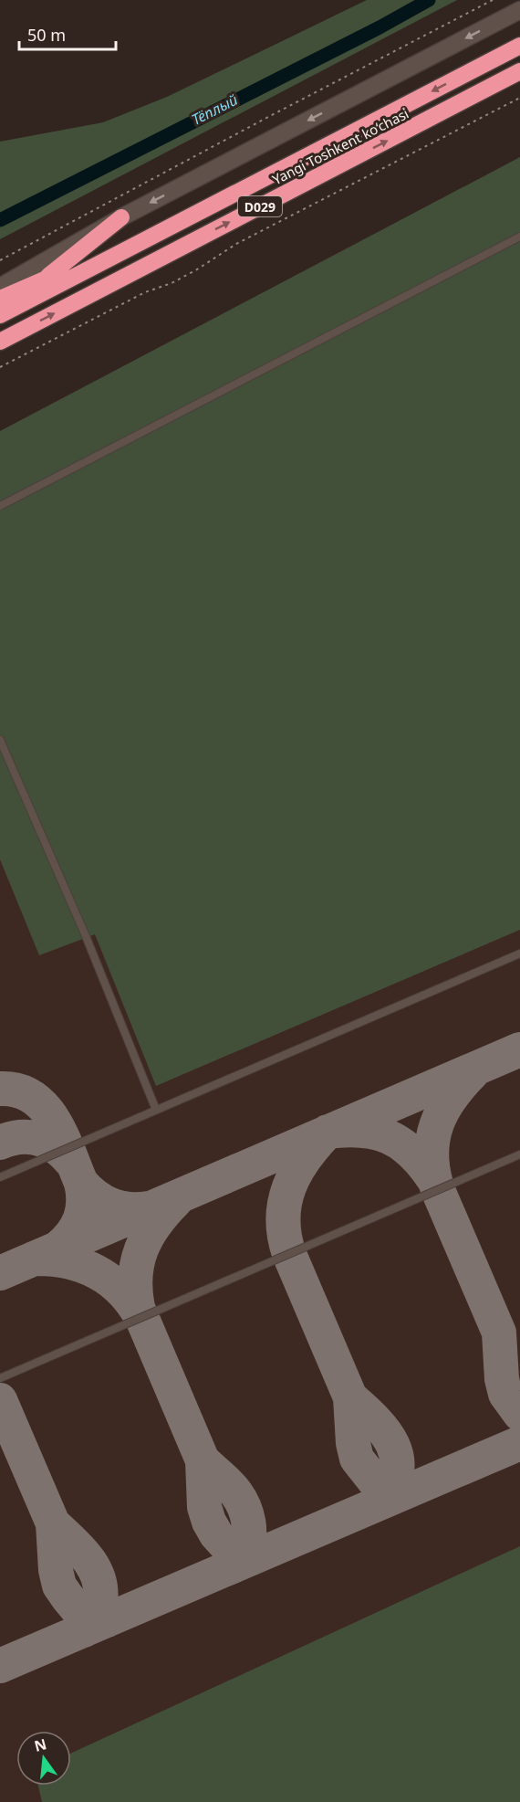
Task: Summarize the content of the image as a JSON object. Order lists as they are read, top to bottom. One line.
{"streets":{"highway":["Yangi Toshkent ko‘chasi","D029"]},"water":["Тёплый"],"scale_bar":"50 m","north":"top"}
